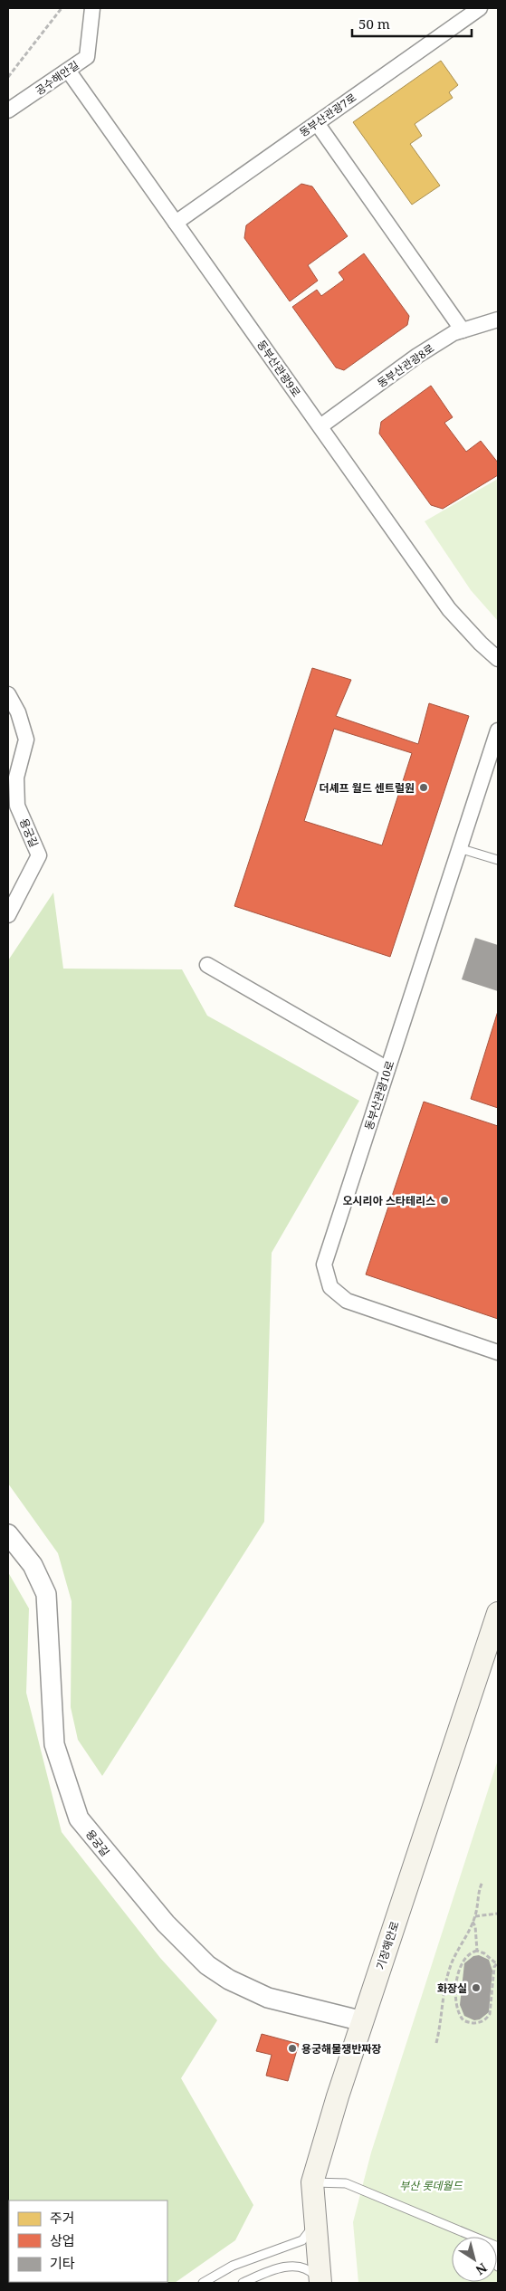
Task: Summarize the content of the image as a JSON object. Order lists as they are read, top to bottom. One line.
{"streets":{"main road":["기장해안로"],"street":["공수해안길","동부산관광7로","동부산관광8로","동부산관광9로","용궁길","동부산관광10로"]},"crossings":[["공수해안길","동부산관광9로"],["동부산관광7로","동부산관광9로"],["동부산관광8로","동부산관광9로"],["용궁길","기장해안로"]],"parks":["부산 롯데월드"],"places":["더셰프 월드 센트럴원","오시리아 스타테리스","화장실","용궁해물쟁반짜장"],"legend":["주거","상업","기타"],"scale_bar":"50 m","north":"bottom right"}
